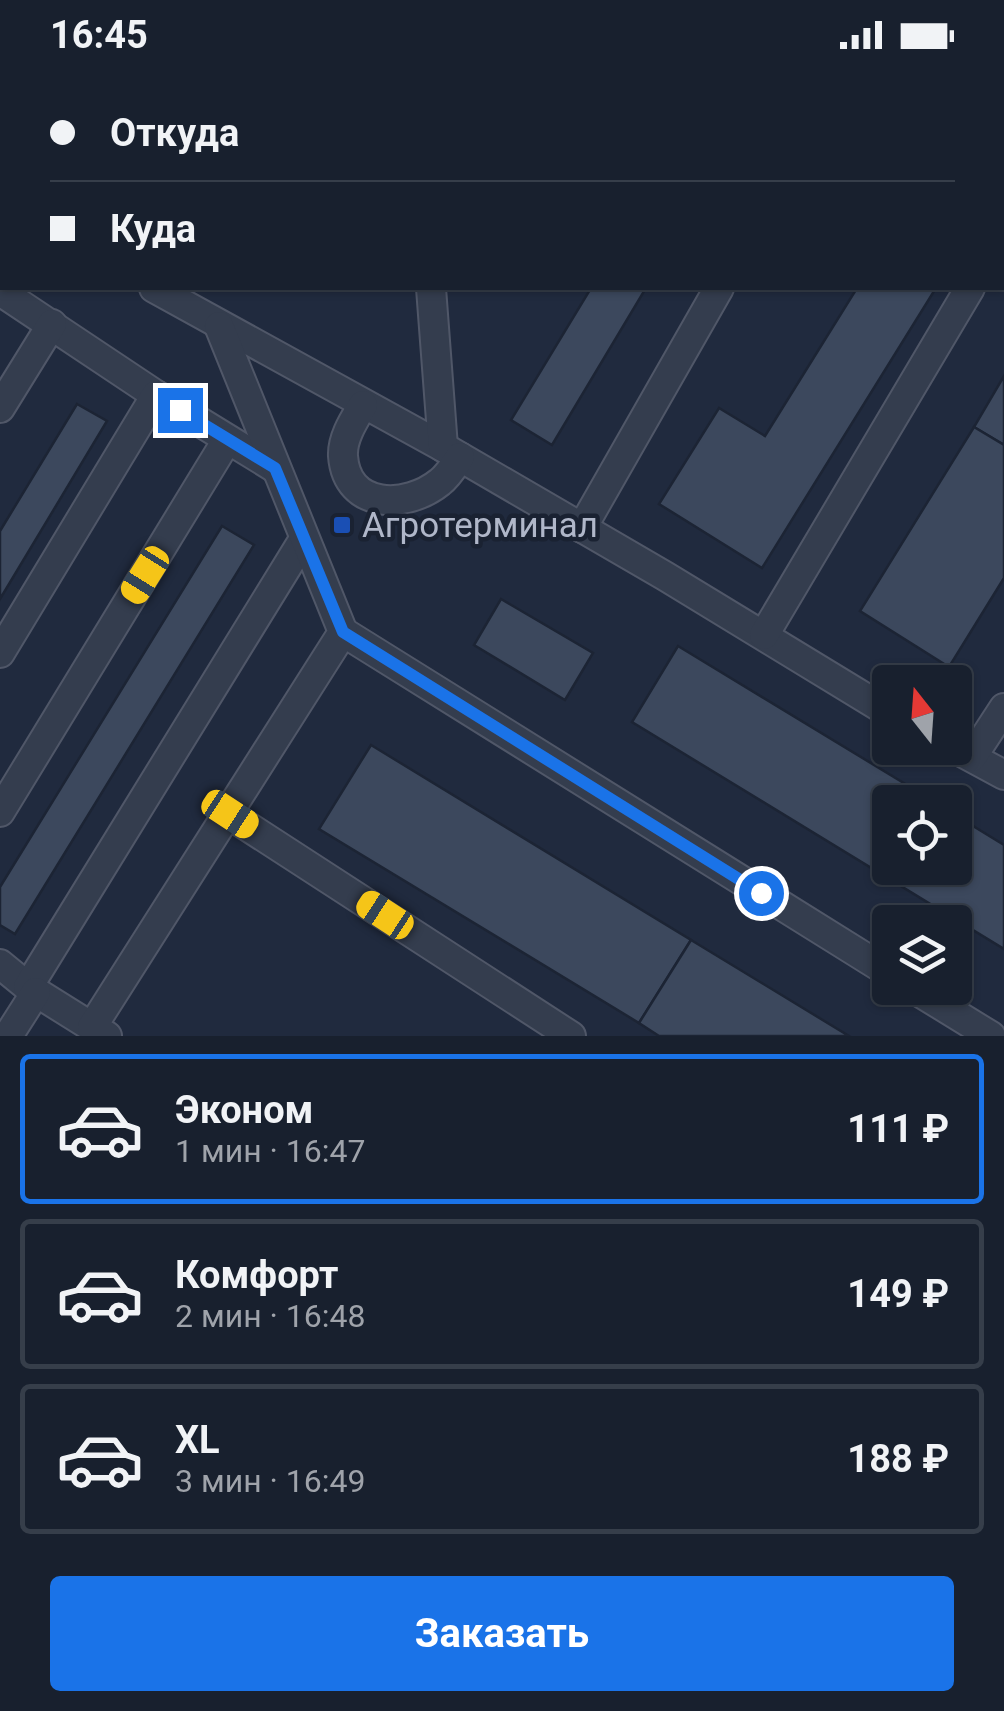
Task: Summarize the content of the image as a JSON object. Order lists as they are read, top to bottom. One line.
{"places":{"transit":["Агротерминал"]},"north":"top","page":{"status":"16:45","banner":["Откуда","Куда"],"list":[{"name":"Эконом","note":"1 мин · 16:47","value":"111 ₽"},{"name":"Комфорт","note":"2 мин · 16:48","value":"149 ₽"},{"name":"XL","note":"3 мин · 16:49","value":"188 ₽"}],"buttons":"Заказать"}}
